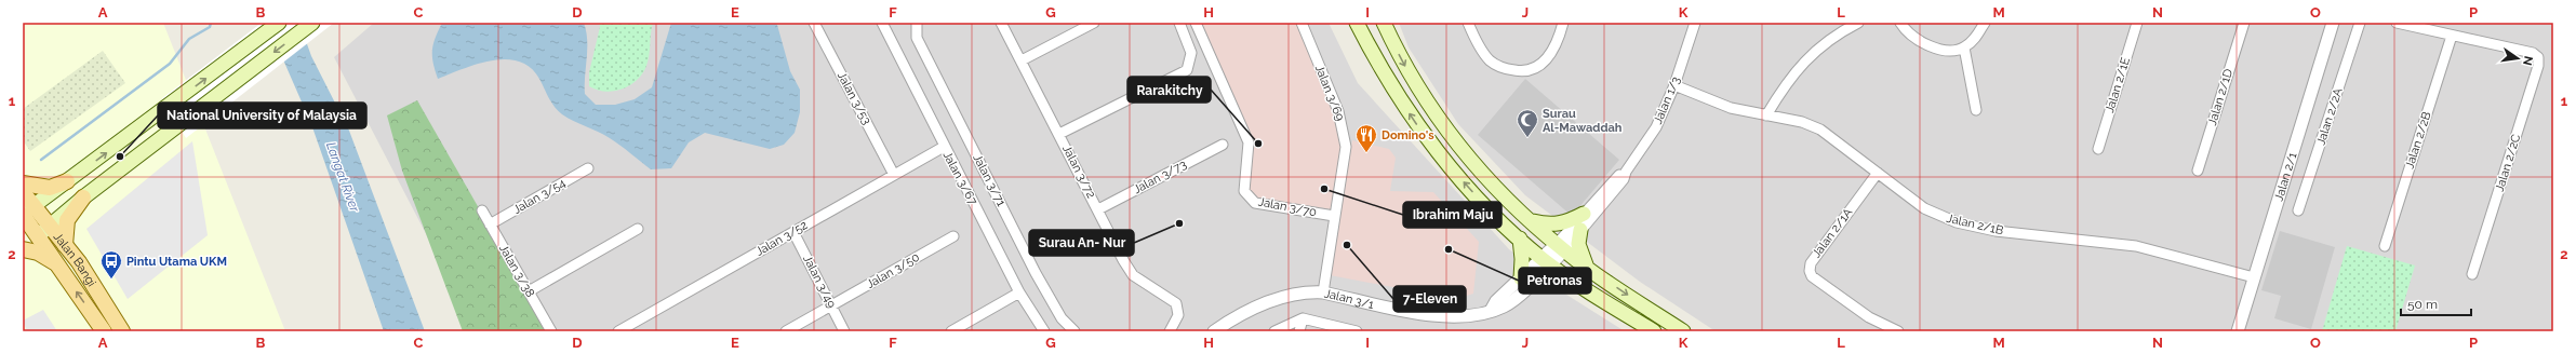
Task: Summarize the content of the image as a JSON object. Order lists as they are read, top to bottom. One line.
{"streets":{"main road":["Jalan Bangi"],"street":["Jalan 2/1E","Jalan 3/69","Jalan 2/1D","Jalan 3/53","Jalan 1/3","Jalan 2/2A","Jalan 2/2B","Jalan 2/2C","Jalan 3/72","Jalan 3/73","Jalan 2/1","Jalan 3/67","Jalan 3/71","Jalan 3/54","Jalan 3/70","Jalan 2/1B","Jalan 2/1A","Jalan 3/52","Jalan 3/38","Jalan 3/50","Jalan 3/49","Jalan 3/1"]},"crossings":[["Jalan 3/69","Jalan 3/70"],["Jalan 3/69","Jalan 3/1"],["Jalan 3/53","Jalan 3/52"],["Jalan 1/3","Jalan 2/1B"],["Jalan 1/3","Jalan 3/1"],["Jalan 2/2B","Jalan 2/2C"],["Jalan 3/72","Jalan 3/73"],["Jalan 2/1","Jalan 2/1B"],["Jalan 3/67","Jalan 3/52"],["Jalan 3/54","Jalan 3/38"],["Jalan 2/1B","Jalan 2/1A"],["Jalan 3/52","Jalan 3/49"],["Jalan 3/50","Jalan 3/49"]],"water":["Langat River"],"places":{"mosque":["Surau Al-Mawaddah"],"other":["Rarakitchy","National University of Malaysia","Ibrahim Maju","Surau An- Nur","7-Eleven","Petronas"],"restaurant":["Domino's"],"bus stop":["Pintu Utama UKM"]},"scale_bar":"50 m","north":"right","grid":{"columns":["A","B","C","D","E","F","G","H","I","J","K","L","M","N","O","P"],"rows":["1","2"]}}
